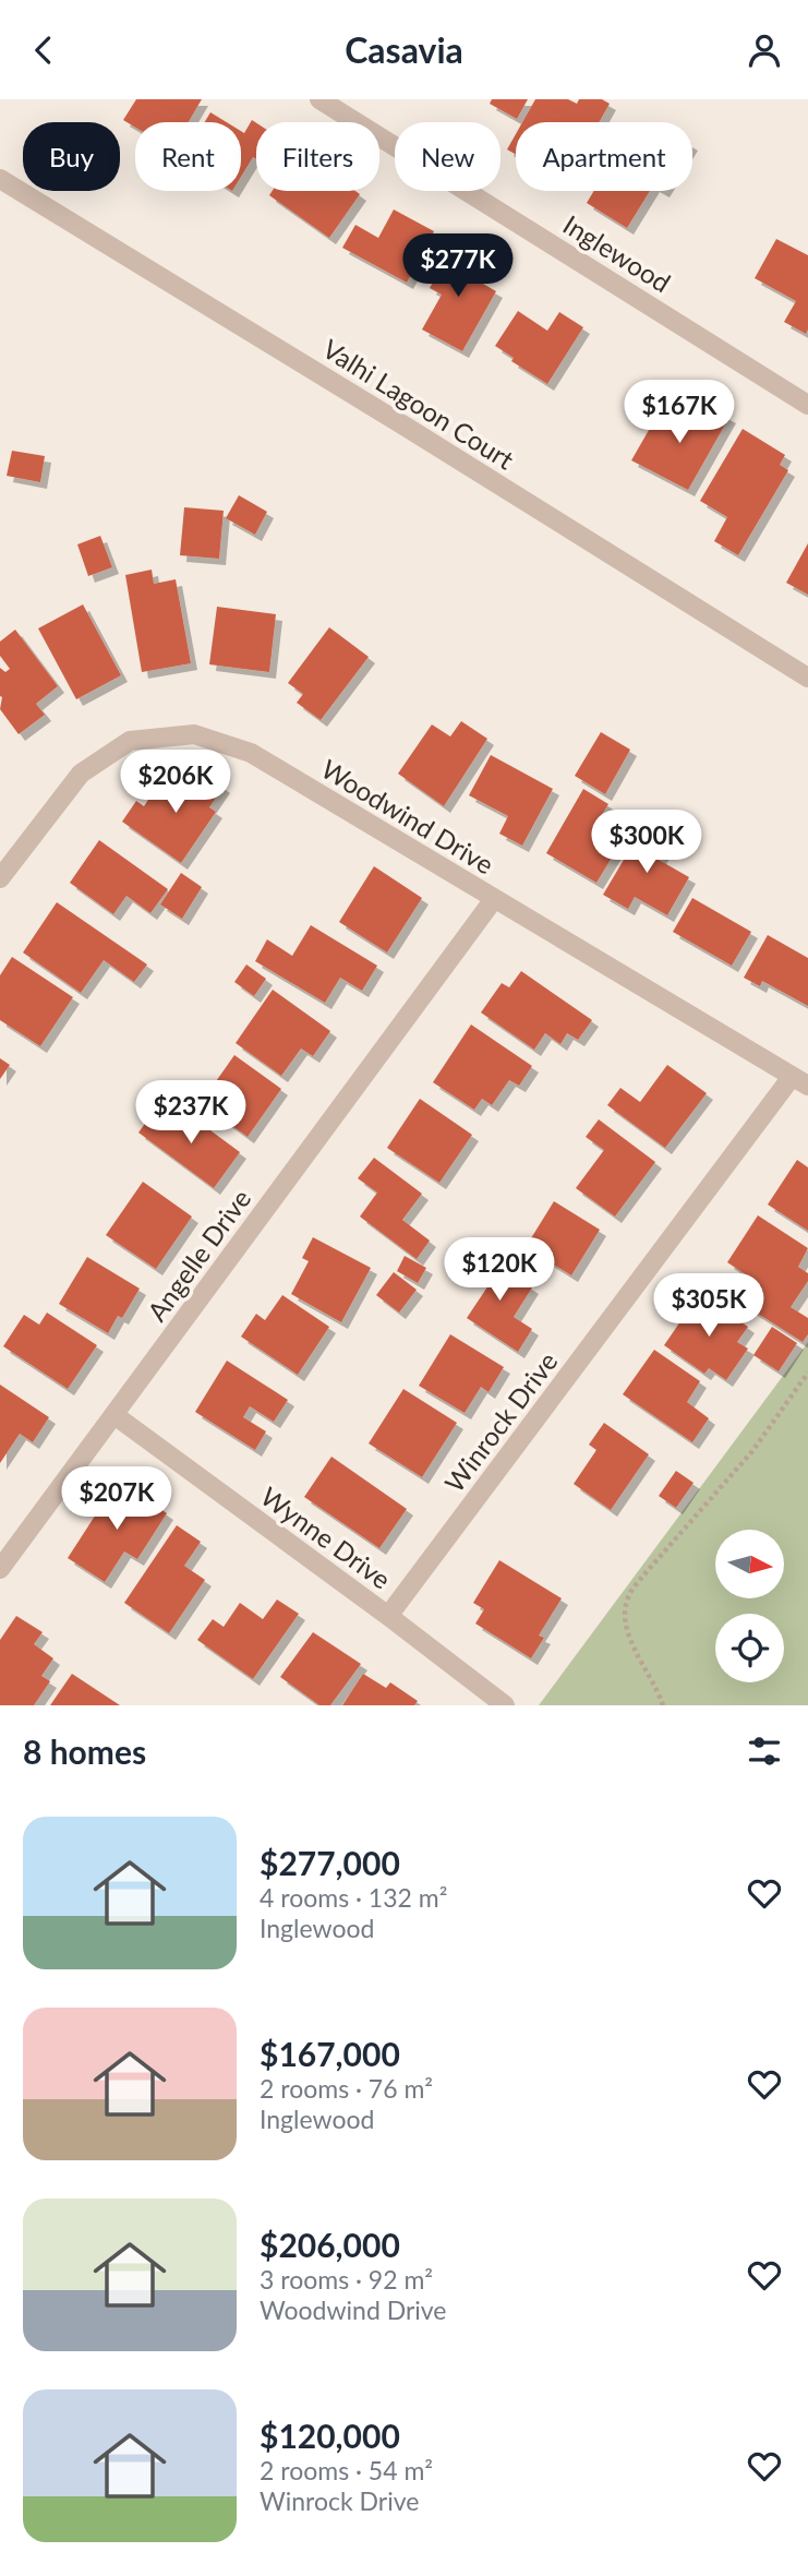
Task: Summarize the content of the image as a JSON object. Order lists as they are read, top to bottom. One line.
{"streets":{"street":["Inglewood","Valhi Lagoon Court","Woodwind Drive","Angelle Drive","Winrock Drive","Wynne Drive"]},"crossings":[["Woodwind Drive","Angelle Drive"],["Woodwind Drive","Winrock Drive"],["Angelle Drive","Wynne Drive"],["Winrock Drive","Wynne Drive"]],"north":"right","page":{"header":"Casavia","chip":["Buy","Rent","Filters","New","Apartment"],"price":["$277K","$167K","$206K","$300K","$237K","$120K","$305K","$207K"],"heading":"8 homes","list":[{"name":"$277,000","note":"4 rooms · 132 m² · Inglewood"},{"name":"$167,000","note":"2 rooms · 76 m² · Inglewood"},{"name":"$206,000","note":"3 rooms · 92 m² · Woodwind Drive"},{"name":"$120,000","note":"2 rooms · 54 m² · Winrock Drive"}]}}
